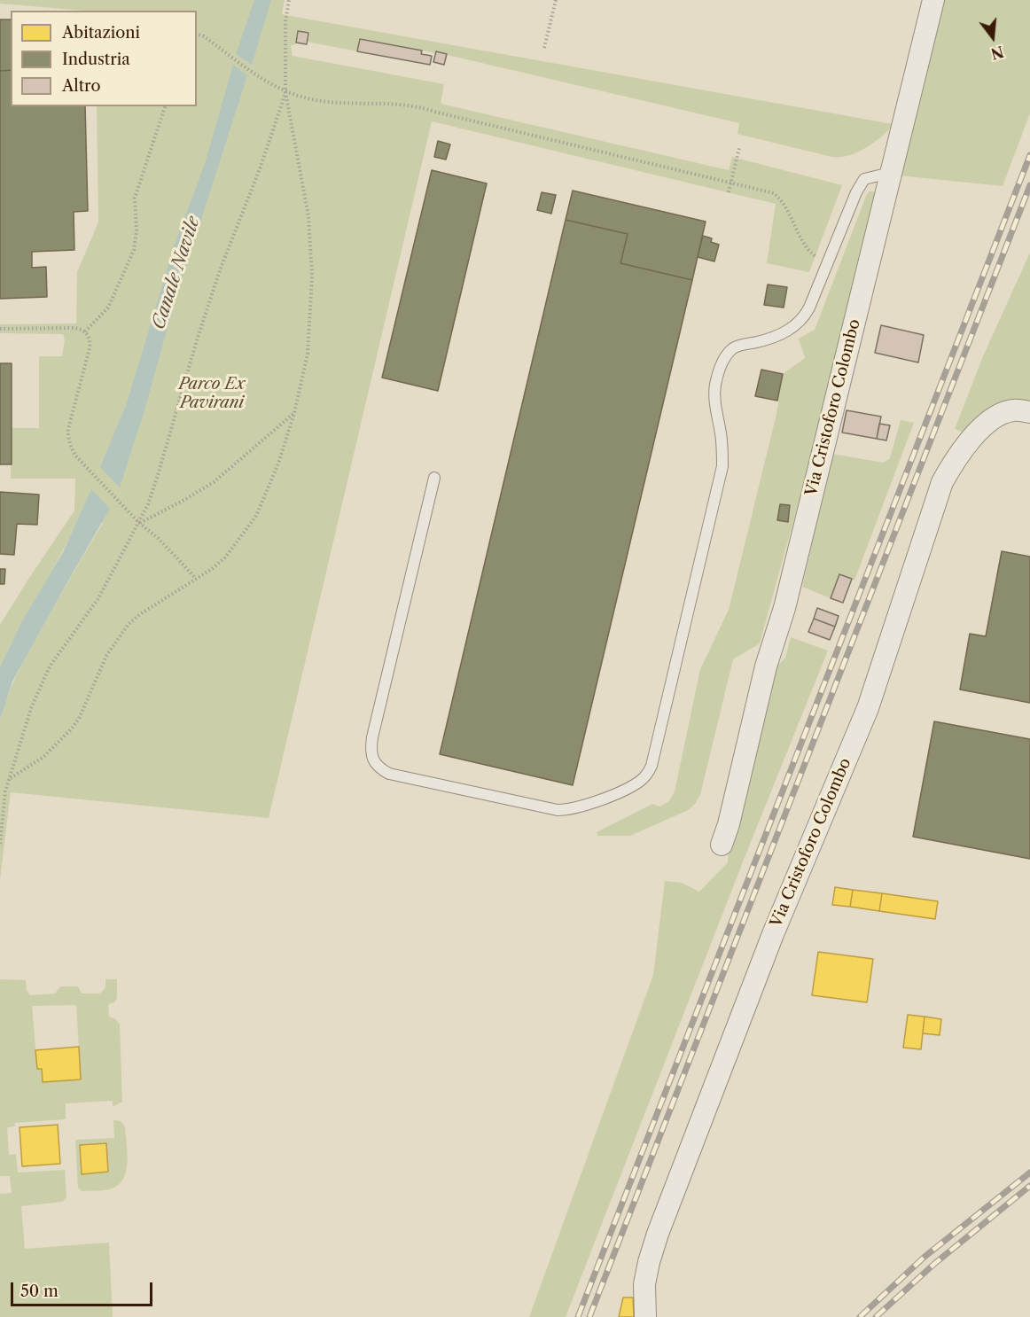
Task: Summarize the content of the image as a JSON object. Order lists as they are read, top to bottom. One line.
{"streets":{"street":["Via Cristoforo Colombo"]},"water":["Canale Navile"],"parks":["Parco Ex Pavirani"],"legend":["Abitazioni","Industria","Altro"],"scale_bar":"50 m","north":"bottom"}
